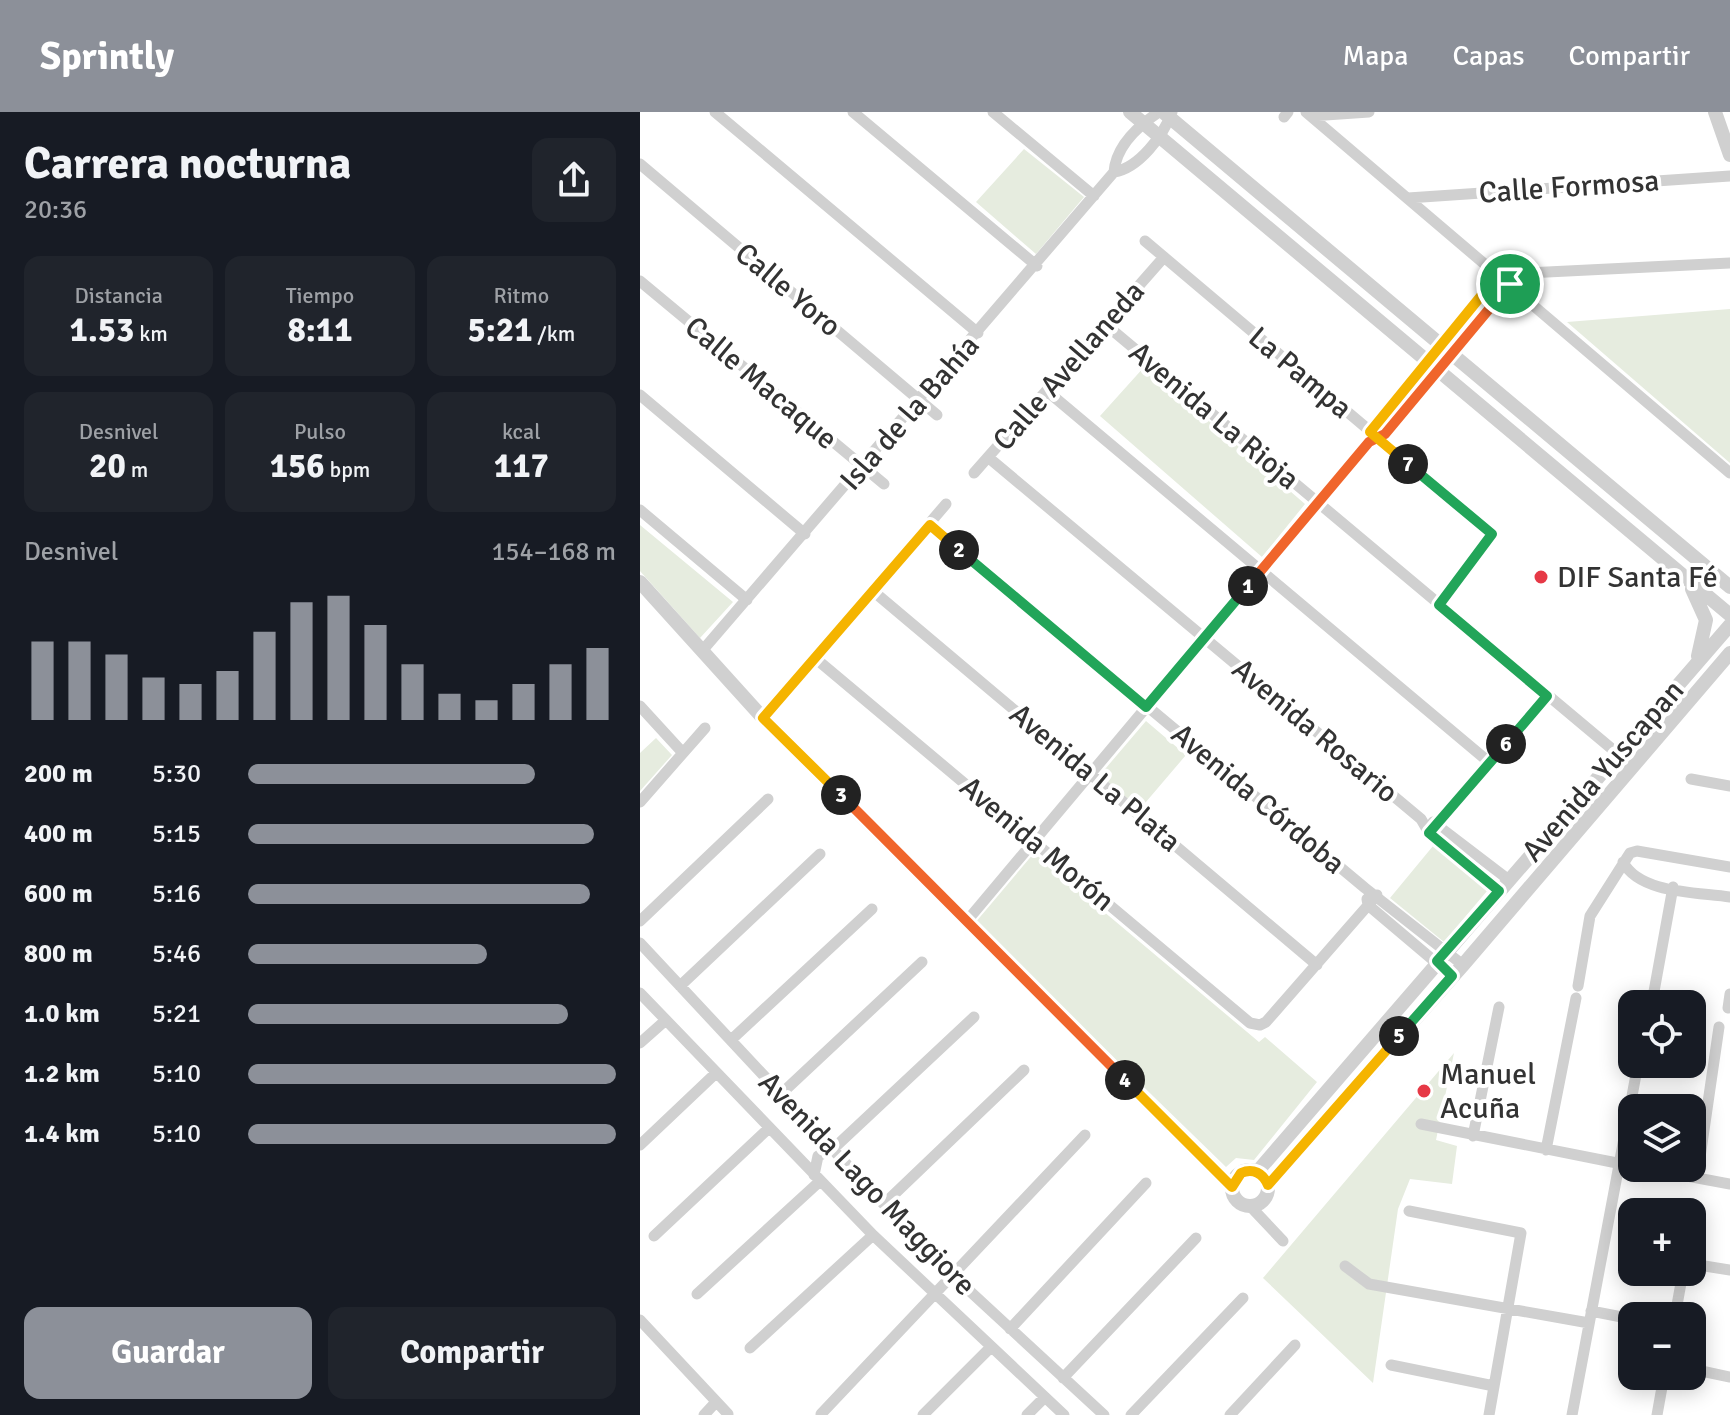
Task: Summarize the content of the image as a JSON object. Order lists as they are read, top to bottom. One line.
{"streets":{"street":["Calle Formosa","Calle Yoro","Calle Avellaneda","La Pampa","Calle Macaque","Isla de la Bahía","Avenida La Rioja","Avenida Rosario","Avenida Yuscapan","Avenida La Plata","Avenida Córdoba","Avenida Morón","Avenida Lago Maggiore"]},"crossings":[["Calle Yoro","Isla de la Bahía"],["Calle Avellaneda","La Pampa"],["Calle Avellaneda","Avenida La Rioja"],["Calle Avellaneda","Avenida Rosario"],["La Pampa","Avenida La Rioja"],["Calle Macaque","Isla de la Bahía"],["Avenida La Rioja","Avenida Yuscapan"],["Avenida Rosario","Avenida Yuscapan"],["Avenida Yuscapan","Avenida Córdoba"],["Avenida La Plata","Avenida Morón"]],"places":["DIF Santa Fé","Manuel Acuña"],"page":{"header":"Sprintly","nav":["Mapa","Capas","Compartir"],"heading":["Carrera nocturna","20:36"],"stats":[["Distancia","1.53 km"],["Tiempo","8:11"],["Ritmo","5:21 /km"],["Desnivel","20 m"],["Pulso","156 bpm"],["kcal","117"]],"pins":["7","2","1","6","3","5","4"],"chart":["Desnivel","154–168 m"],"list":[{"name":"200 m","note":"5:30"},{"name":"400 m","note":"5:15"},{"name":"600 m","note":"5:16"},{"name":"800 m","note":"5:46"},{"name":"1.0 km","note":"5:21"},{"name":"1.2 km","note":"5:10"},{"name":"1.4 km","note":"5:10"}],"map_buttons":["+","−"],"buttons":["Guardar","Compartir"]}}
